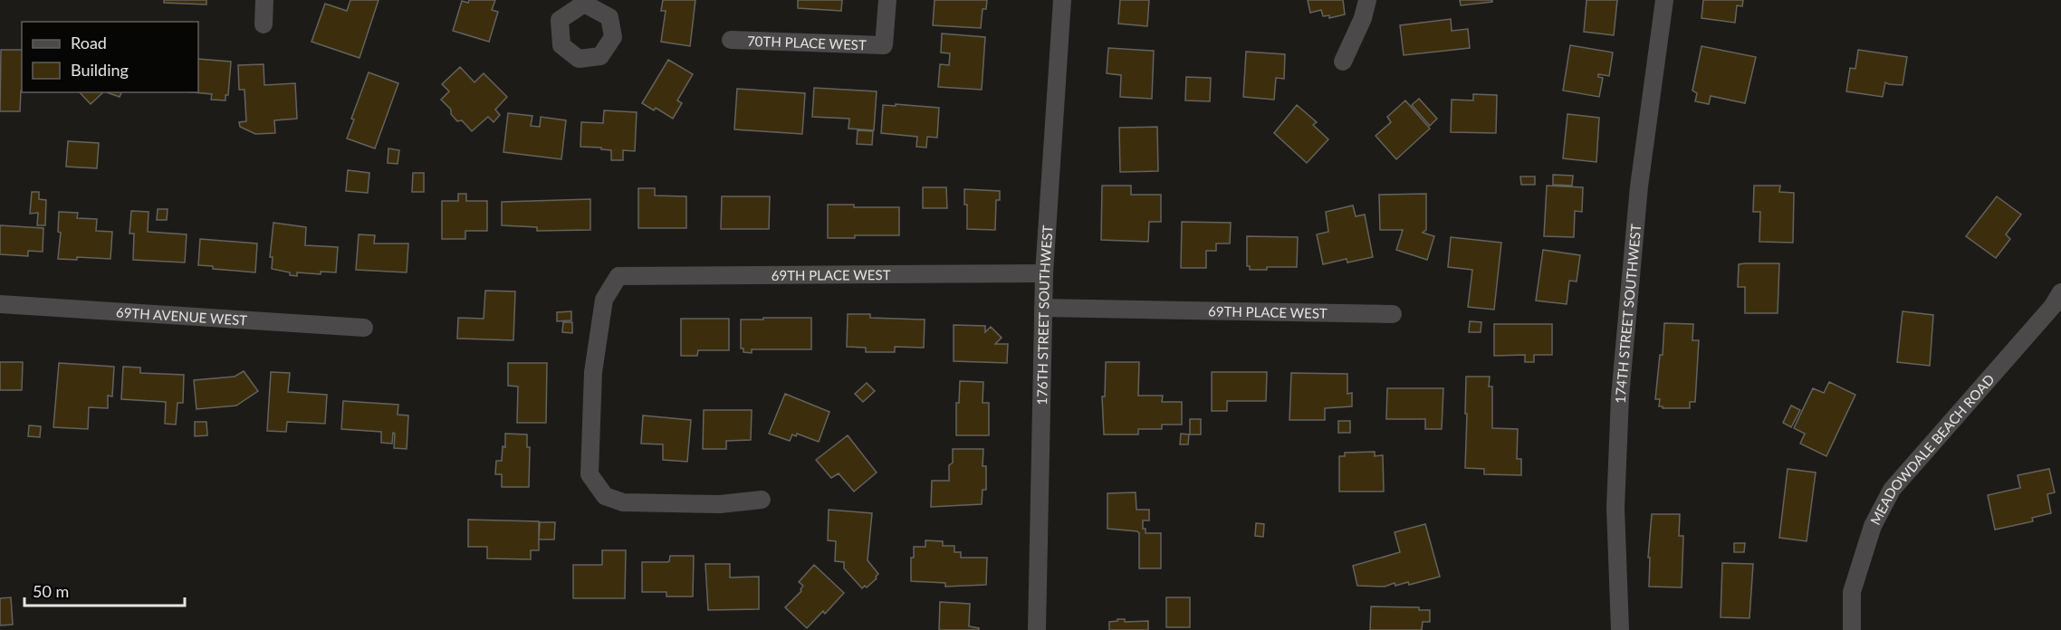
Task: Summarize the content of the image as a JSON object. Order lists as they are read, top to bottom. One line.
{"streets":{"street":["70TH PLACE WEST","69TH PLACE WEST","174TH STREET SOUTHWEST","176TH STREET SOUTHWEST","69TH AVENUE WEST","MEADOWDALE BEACH ROAD"]},"crossings":[["69TH PLACE WEST","176TH STREET SOUTHWEST"]],"legend":["Road","Building"],"scale_bar":"50 m"}
